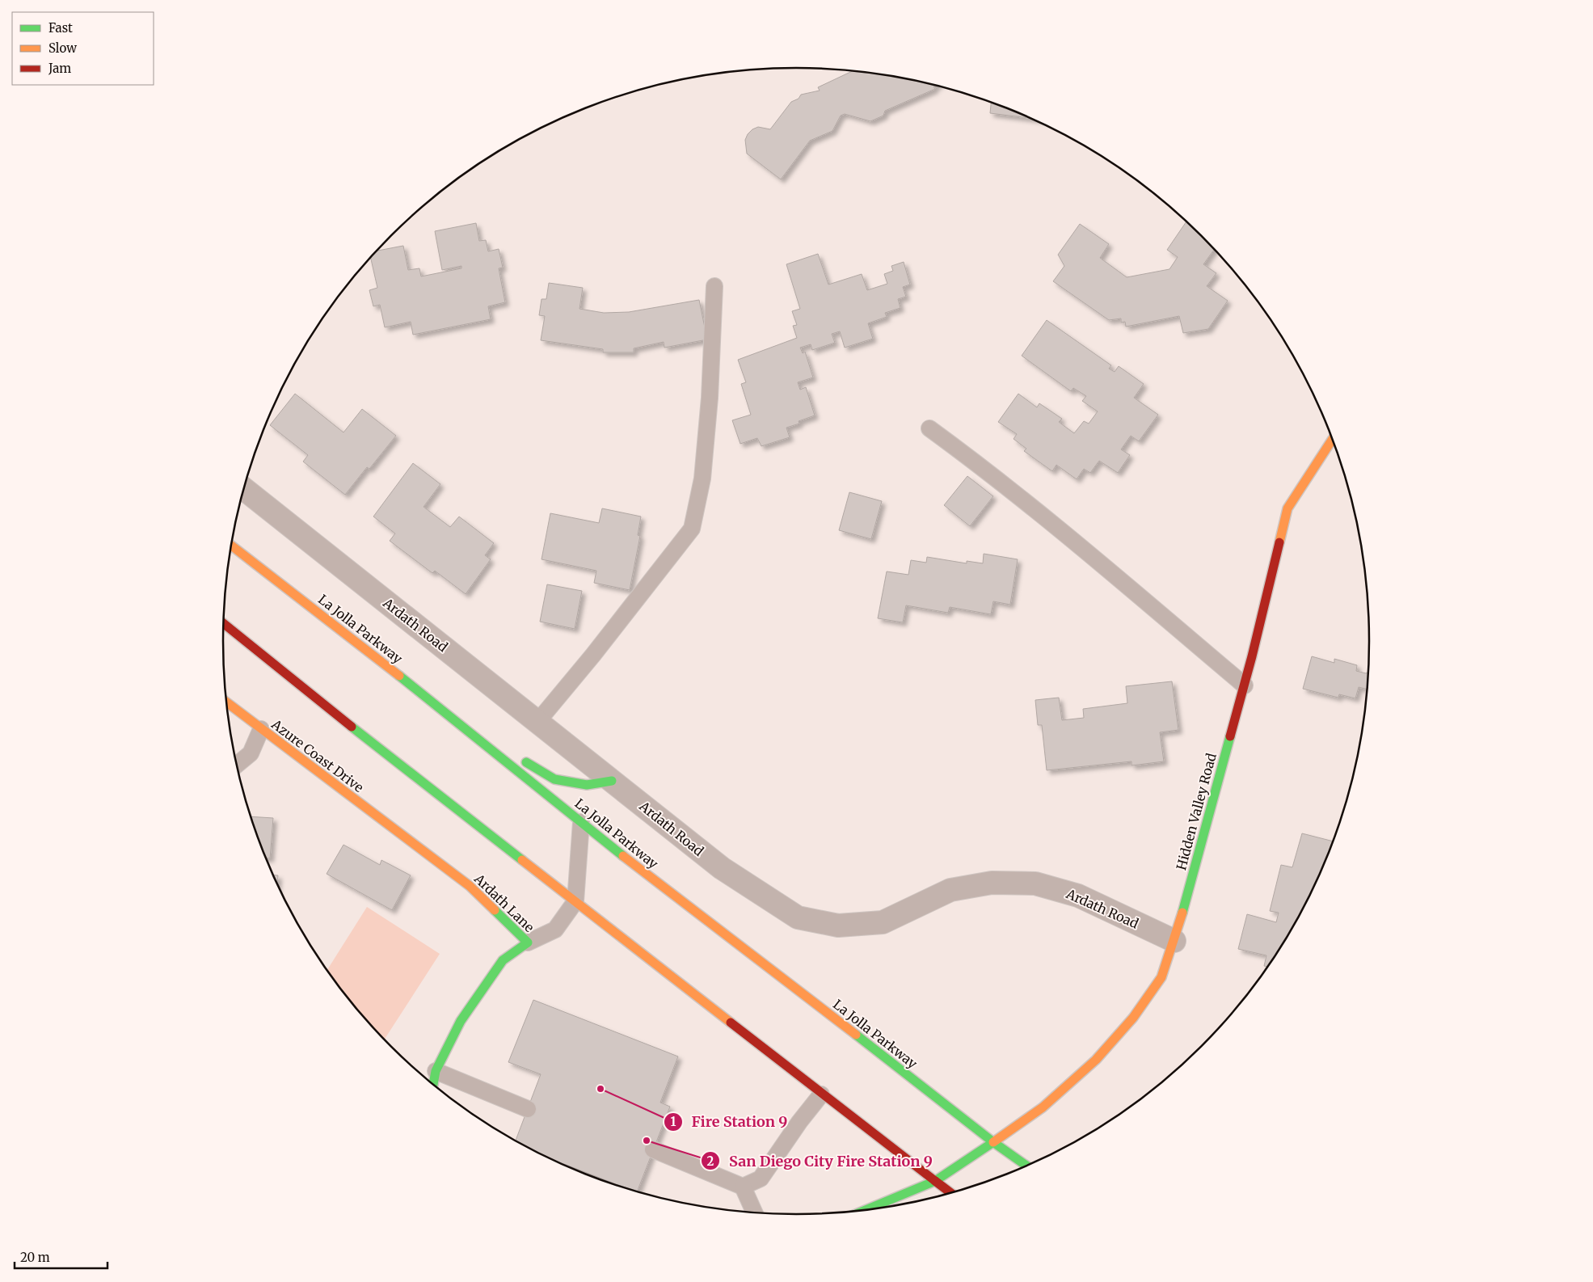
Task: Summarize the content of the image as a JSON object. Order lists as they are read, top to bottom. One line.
{"streets":{"main road":["La Jolla Parkway","Azure Coast Drive","Hidden Valley Road","Ardath Lane"],"street":["Ardath Road"]},"crossings":[["Ardath Road","Hidden Valley Road"],["La Jolla Parkway","Hidden Valley Road"],["Azure Coast Drive","Ardath Lane"]],"places":["Fire Station 9","San Diego City Fire Station 9"],"legend":["Fast","Slow","Jam"],"scale_bar":"20 m"}
